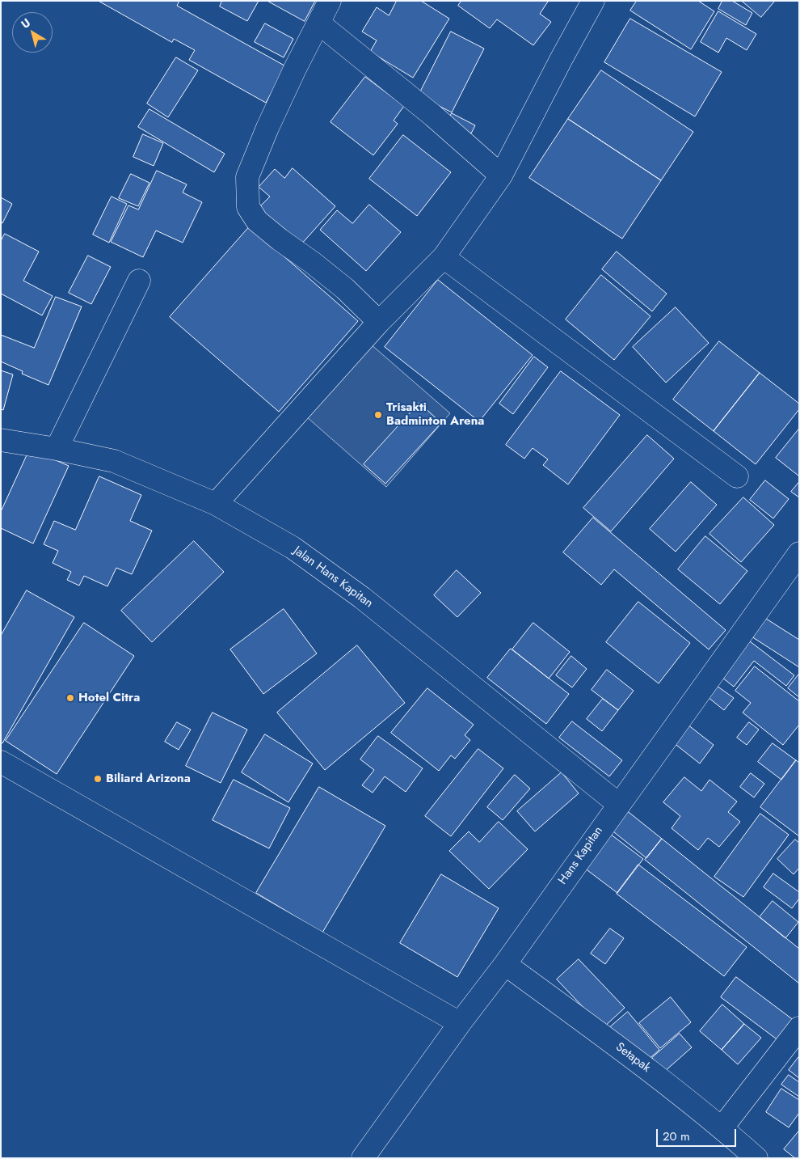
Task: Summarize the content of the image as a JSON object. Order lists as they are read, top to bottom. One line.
{"streets":{"street":["Jalan Hans Kapitan","Hans Kapitan","Setapak"]},"crossings":[["Jalan Hans Kapitan","Hans Kapitan"],["Hans Kapitan","Setapak"]],"places":["Trisakti Badminton Arena","Hotel Citra","Biliard Arizona"],"scale_bar":"20 m","north":"top left"}
